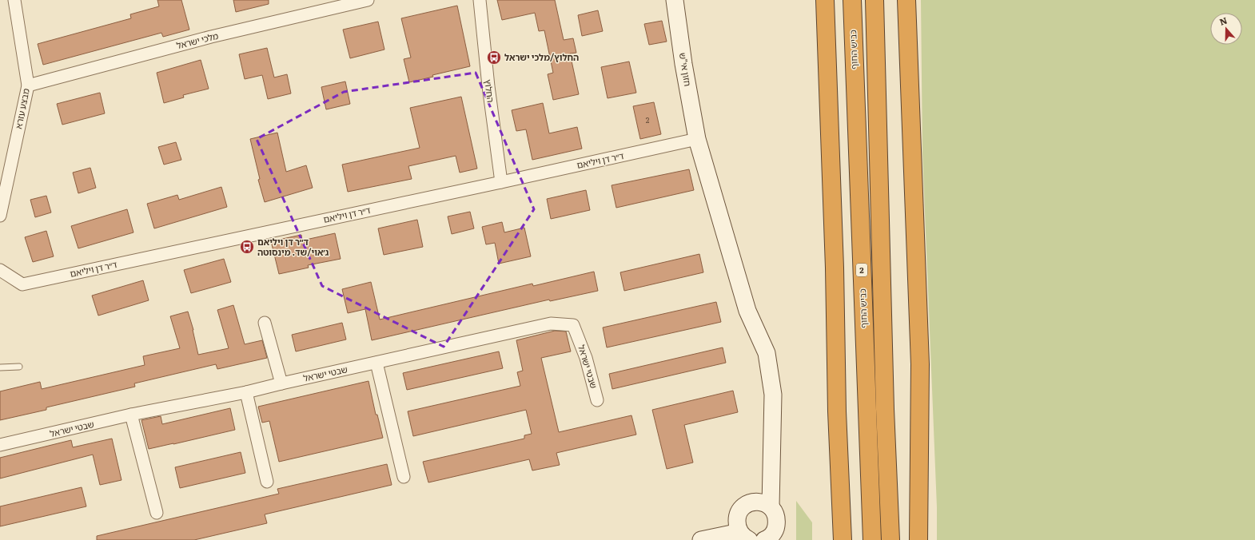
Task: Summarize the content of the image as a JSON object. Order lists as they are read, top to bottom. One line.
{"streets":{"highway":["כביש החוף","2"],"street":["מלכי ישראל","חזון אי\"ש","החלוץ","מבצע עזרא","ד״ר דן ויליאם","שבטי ישראל"]},"crossings":[["מלכי ישראל","מבצע עזרא"],["חזון אי\"ש","ד״ר דן ויליאם"],["החלוץ","ד״ר דן ויליאם"]],"places":{"bus stop":["החלוץ/מלכי ישראל","ד״ר דן ויליאם ג׳אוי/שד. מינסוטה"]},"house_numbers":["2"],"north":"top"}
